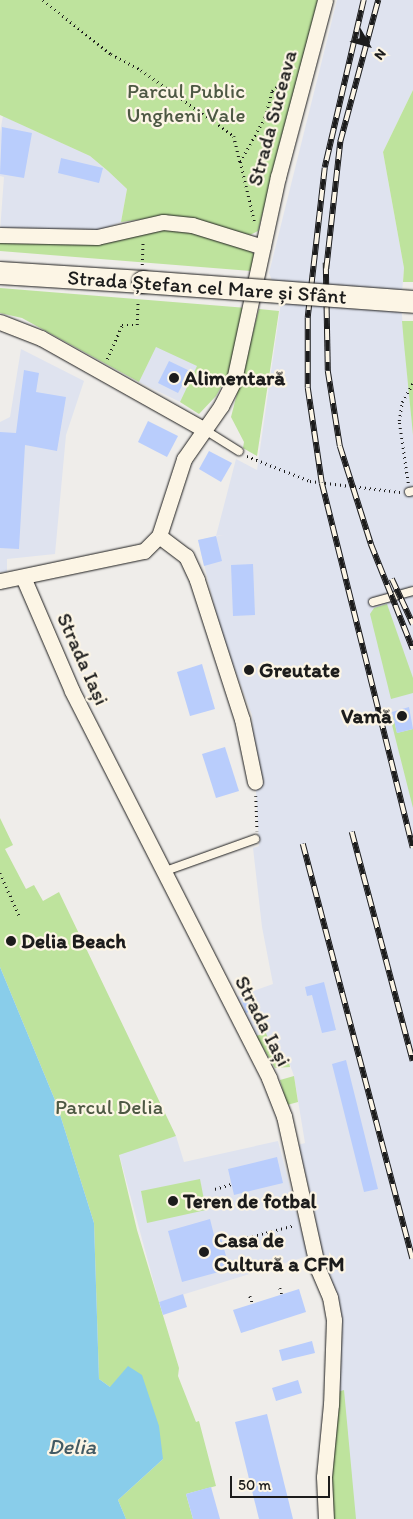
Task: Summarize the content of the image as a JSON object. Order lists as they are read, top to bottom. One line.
{"streets":{"main road":["Strada Ștefan cel Mare și Sfânt"],"street":["Strada Suceava","Strada Iași"]},"water":["Delia"],"parks":["Parcul Public Ungheni Vale","Parcul Delia"],"places":["Alimentară","Greutate","Vamă","Delia Beach","Teren de fotbal","Casa de Cultură a CFM"],"scale_bar":"50 m","north":"bottom right"}
